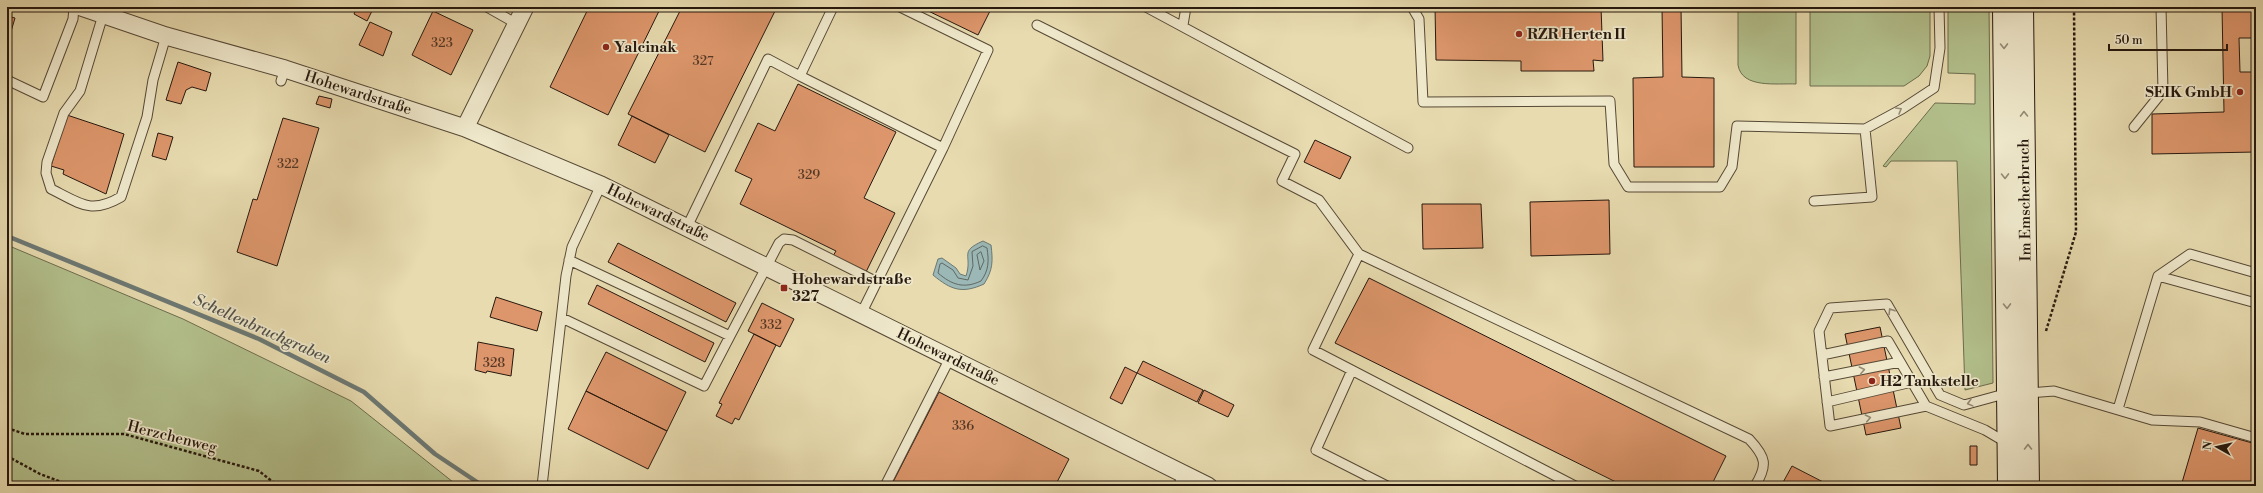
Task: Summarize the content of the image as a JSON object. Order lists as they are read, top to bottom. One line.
{"streets":{"main road":["Im Emscherbruch"],"street":["Hohewardstraße"],"path":["Herzchenweg"]},"water":["Schellenbruchgraben"],"places":{"other":["RZR Herten II","Yalcinak","SEIK GmbH","H2 Tankstelle"],"transit":["Hohewardstraße 327"]},"house_numbers":["323","327","322","329","332","328","336"],"scale_bar":"50 m","north":"left"}
